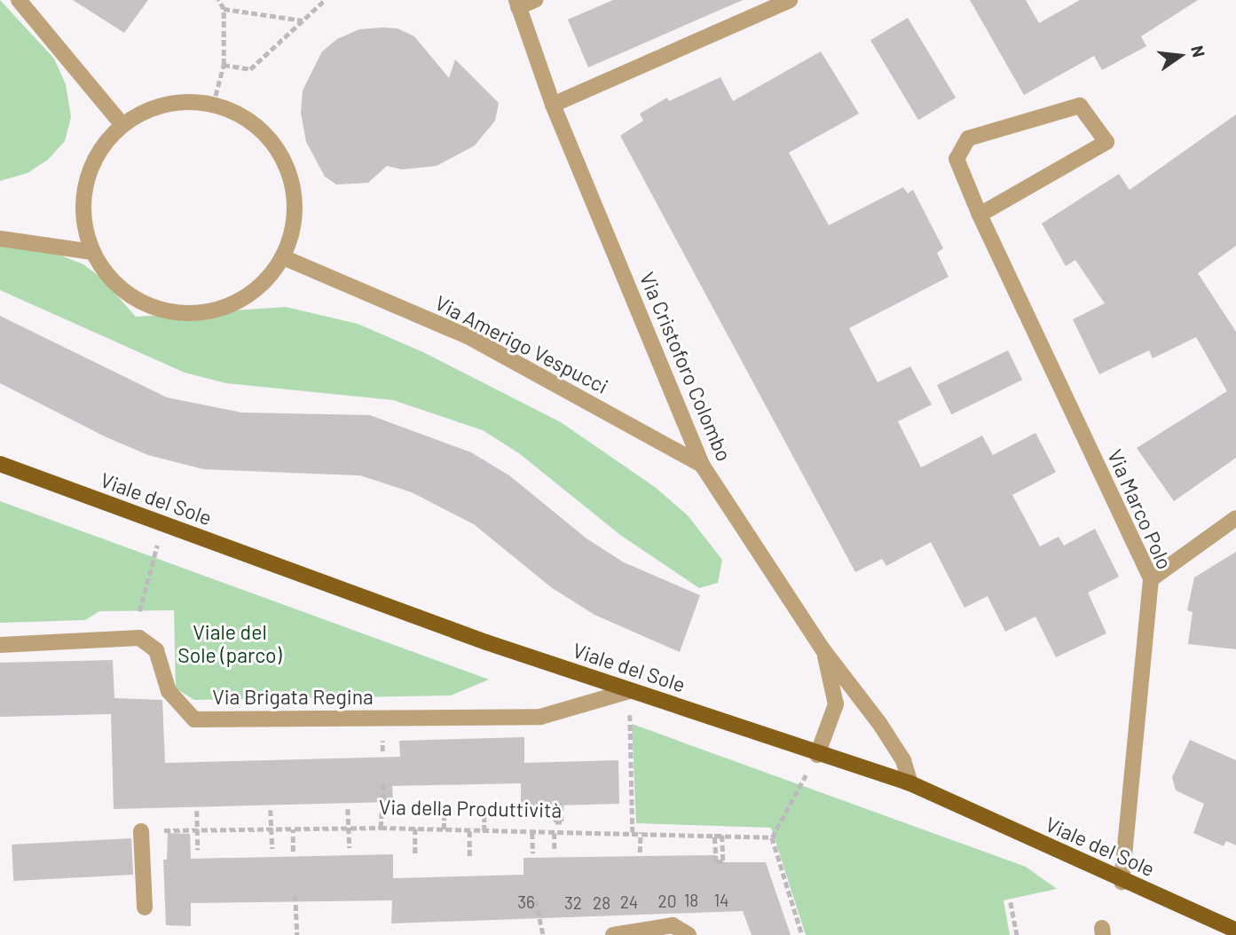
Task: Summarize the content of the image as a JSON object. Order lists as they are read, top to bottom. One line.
{"streets":{"main road":["Viale del Sole"],"street":["Via Amerigo Vespucci","Via Cristoforo Colombo","Via Marco Polo","Via Brigata Regina"],"path":["Via della Produttività"]},"crossings":[["Via Amerigo Vespucci","Via Cristoforo Colombo"],["Via Cristoforo Colombo","Viale del Sole"],["Viale del Sole","Via Marco Polo"],["Viale del Sole","Via Brigata Regina"]],"parks":["Viale del Sole (parco)"],"house_numbers":["18","14","20","36","24","32","28"],"north":"right"}
